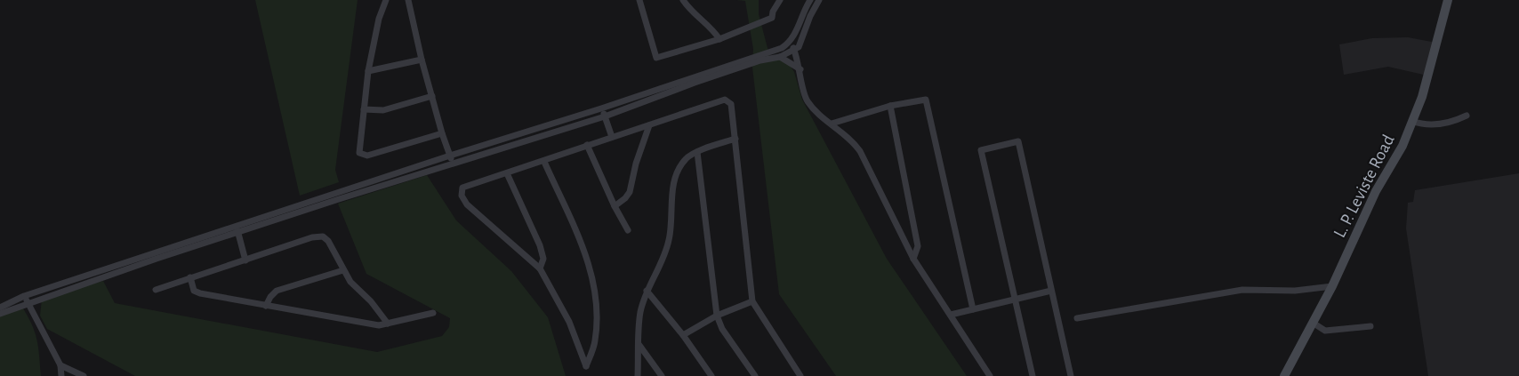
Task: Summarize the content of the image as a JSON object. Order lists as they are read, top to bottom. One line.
{"streets":{"main road":["L. P. Leviste Road"]}}
